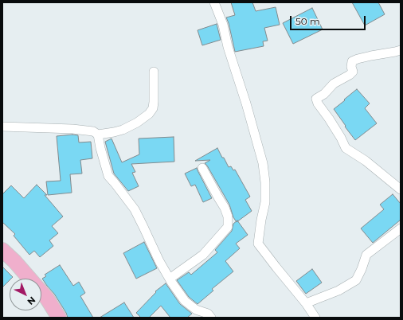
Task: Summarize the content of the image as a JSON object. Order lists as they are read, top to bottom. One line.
{"scale_bar":"50 m","north":"bottom right"}
